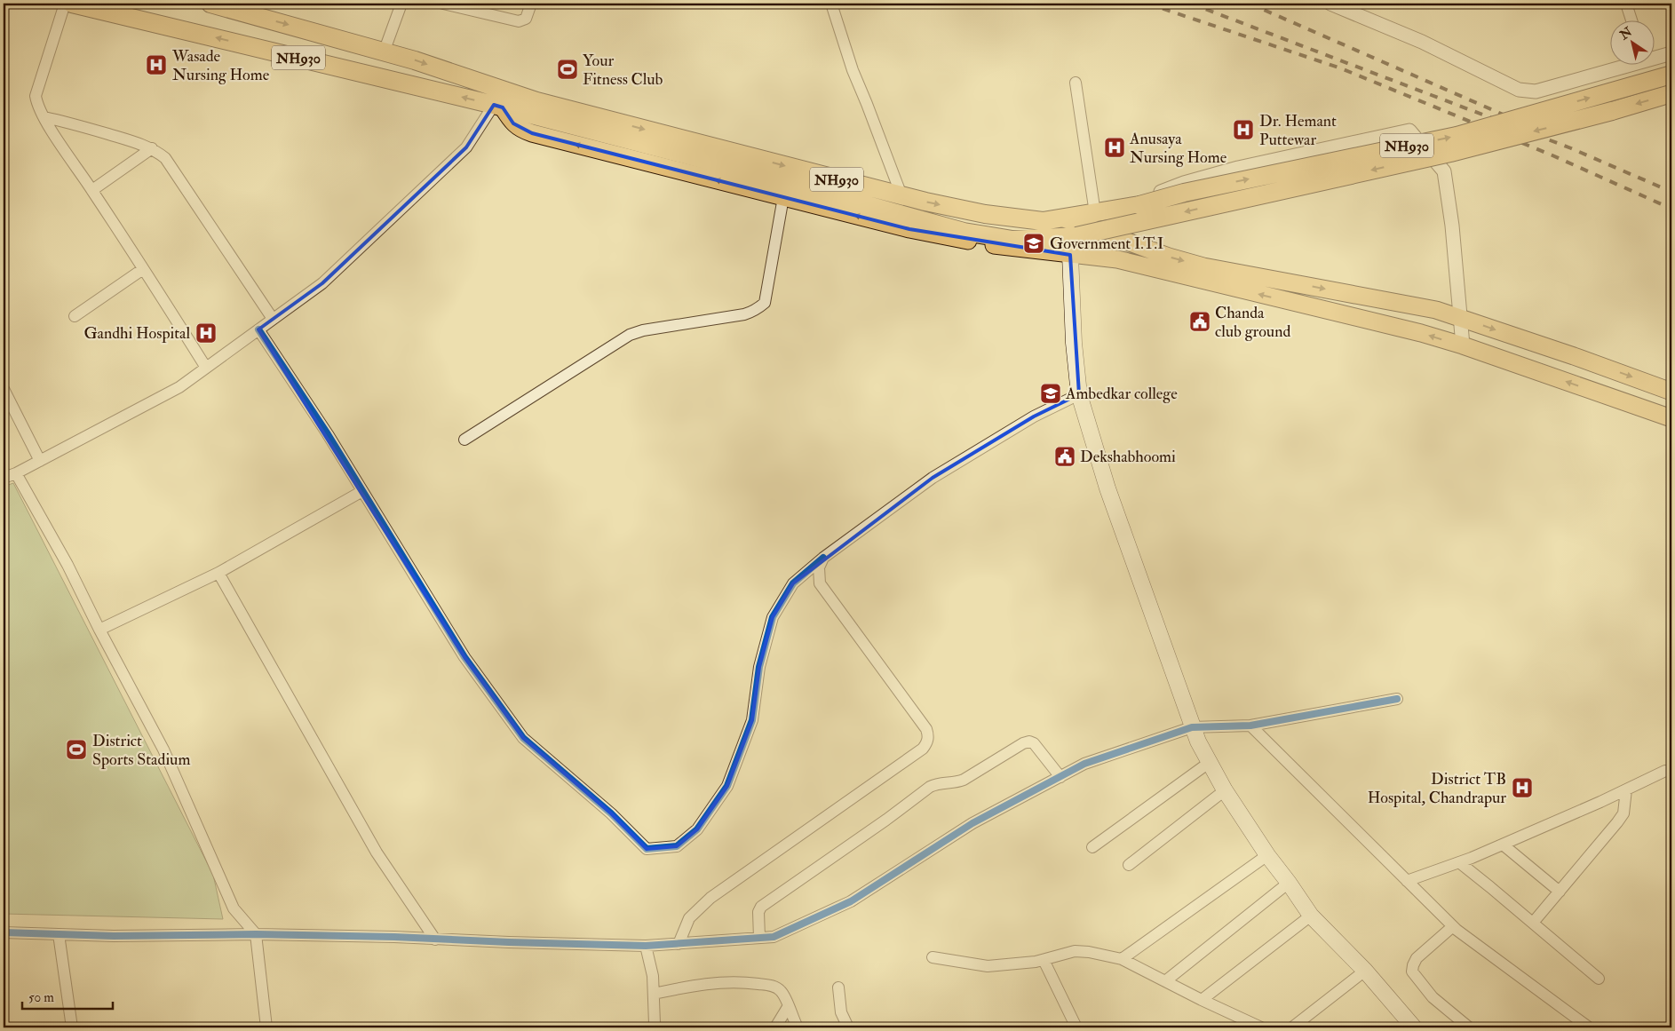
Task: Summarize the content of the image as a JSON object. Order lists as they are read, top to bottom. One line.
{"streets":{"highway":["NH930"]},"places":{"hospital":["Wasade Nursing Home","Dr. Hemant Puttewar","Anusaya Nursing Home","Gandhi Hospital","District TB Hospital, Chandrapur"],"sports":["Your Fitness Club","District Sports Stadium"],"school or university":["Government I.T.I","Ambedkar college"],"public building":["Chanda club ground","Dekshabhoomi"]},"scale_bar":"50 m","north":"top left"}
